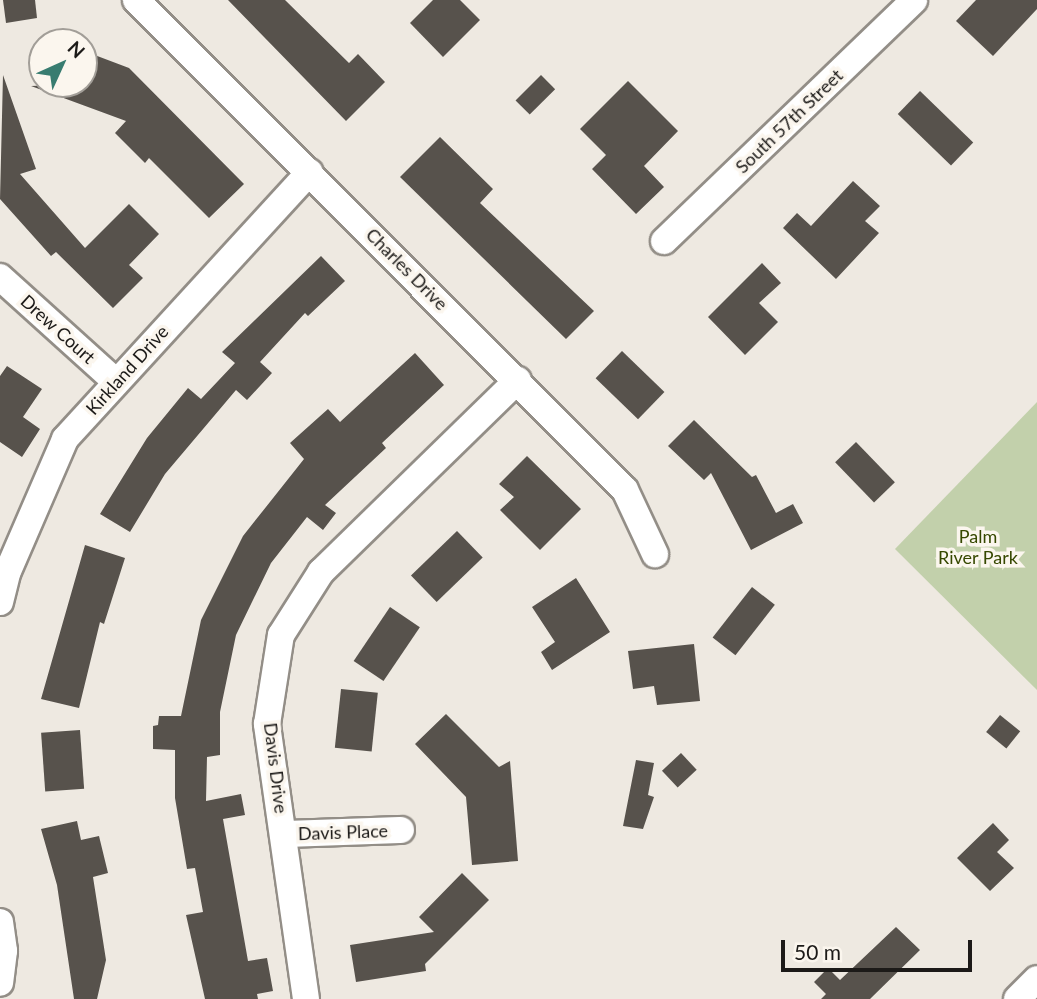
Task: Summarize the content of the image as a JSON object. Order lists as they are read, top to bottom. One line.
{"streets":{"street":["South 57th Street","Charles Drive","Drew Court","Kirkland Drive","Davis Drive","Davis Place"]},"crossings":[["Charles Drive","Kirkland Drive"],["Charles Drive","Davis Drive"],["Drew Court","Kirkland Drive"],["Davis Drive","Davis Place"]],"parks":["Palm River Park"],"scale_bar":"50 m","north":"top right"}
